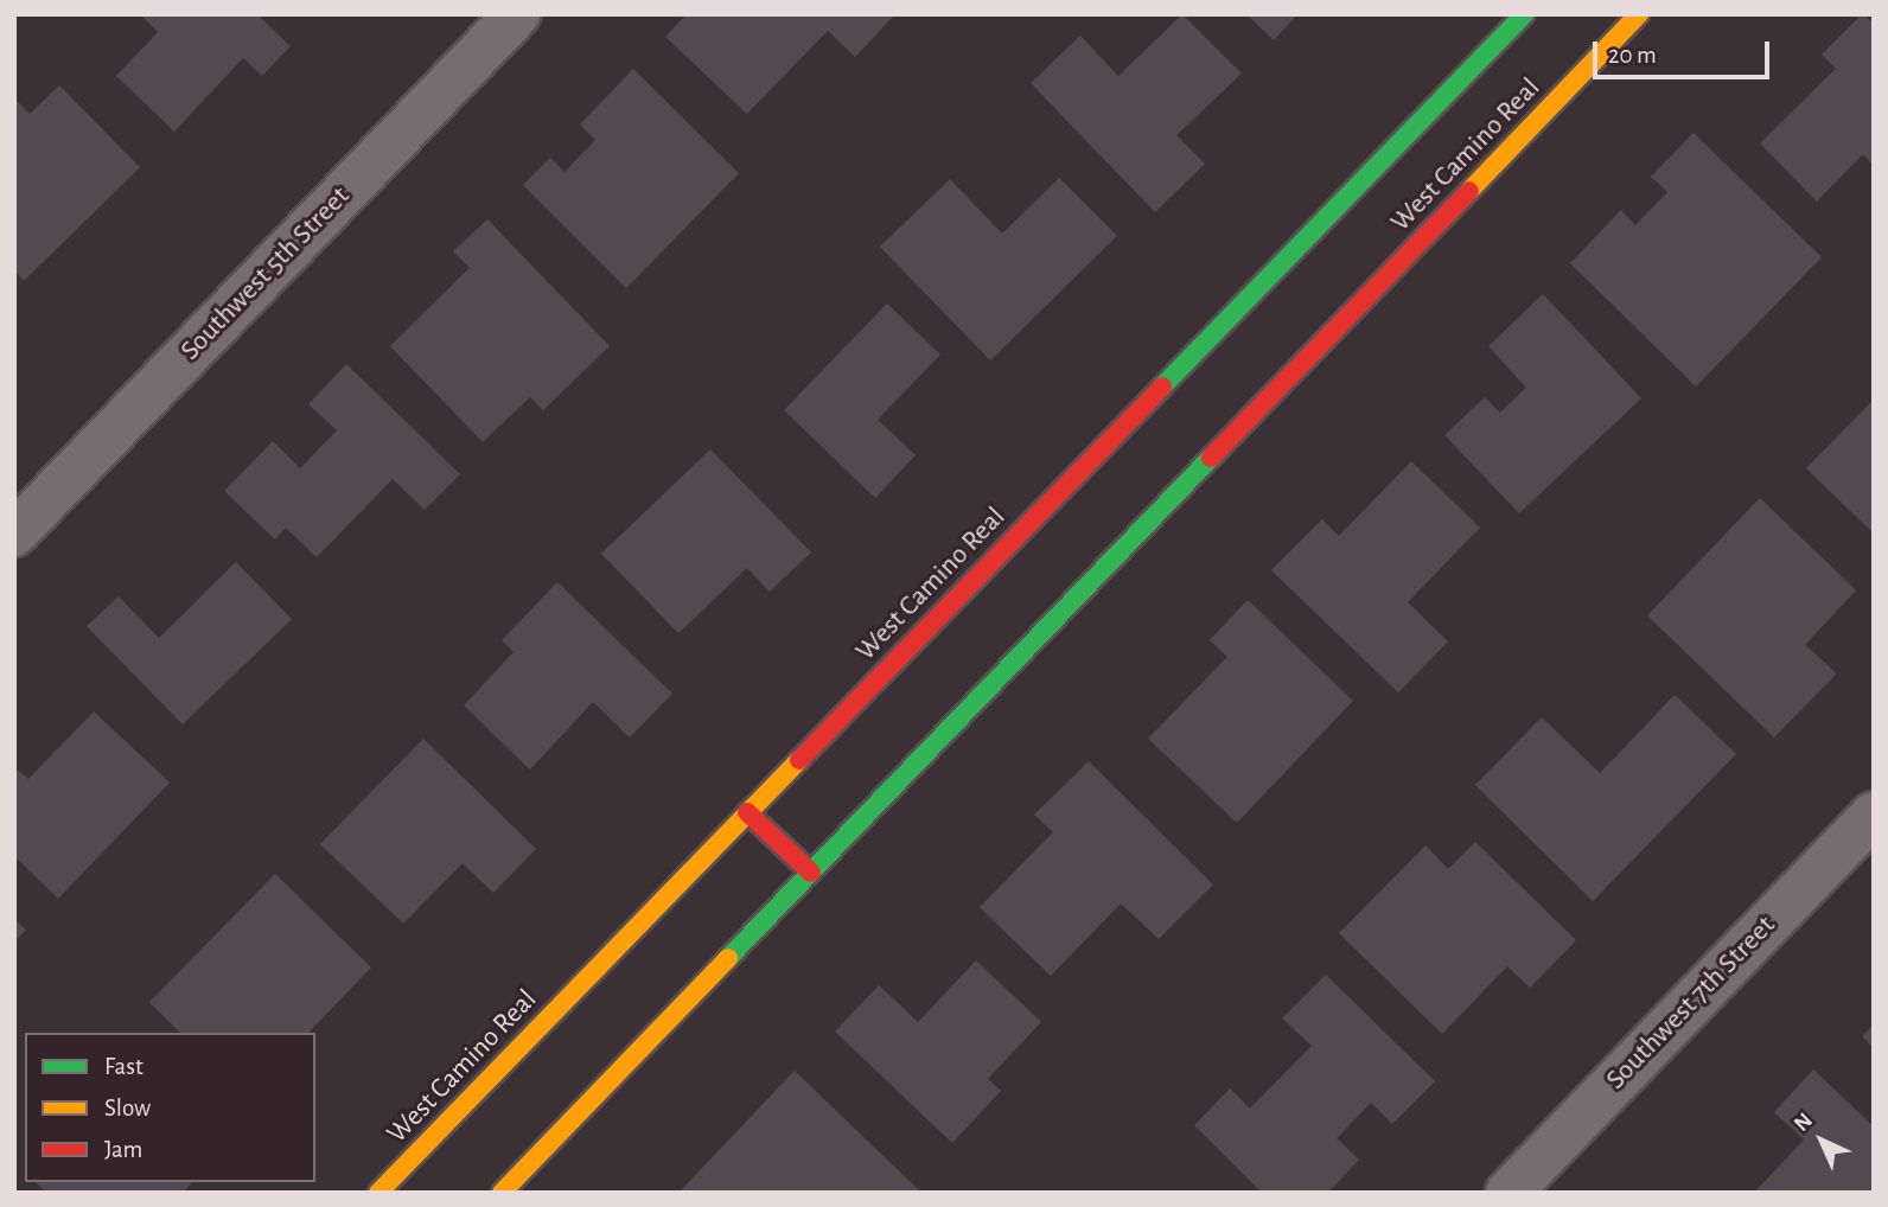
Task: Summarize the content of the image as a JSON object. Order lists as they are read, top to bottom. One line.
{"streets":{"street":["West Camino Real","Southwest 5th Street","Southwest 7th Street"]},"legend":["Fast","Slow","Jam"],"scale_bar":"20 m","north":"top left"}
